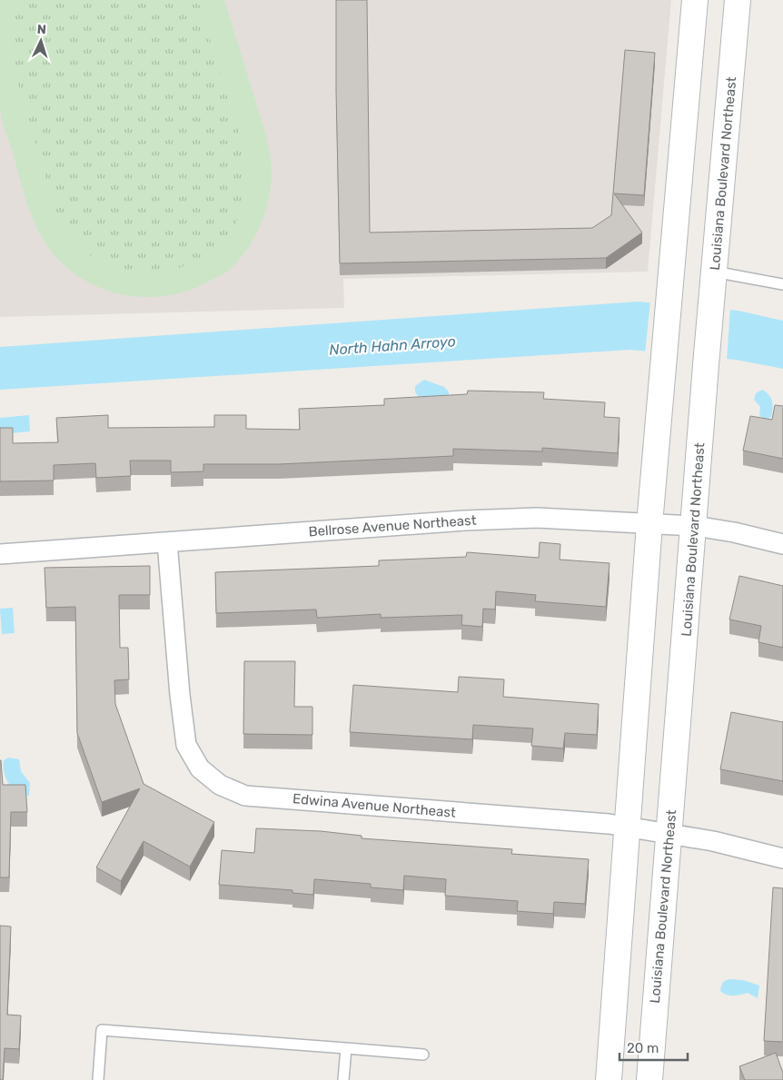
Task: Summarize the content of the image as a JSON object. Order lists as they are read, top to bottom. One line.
{"streets":{"main road":["Louisiana Boulevard Northeast"],"street":["Bellrose Avenue Northeast","Edwina Avenue Northeast"]},"crossings":[["Louisiana Boulevard Northeast","Bellrose Avenue Northeast"],["Louisiana Boulevard Northeast","Edwina Avenue Northeast"],["Bellrose Avenue Northeast","Edwina Avenue Northeast"]],"water":["North Hahn Arroyo"],"scale_bar":"20 m","north":"top"}
